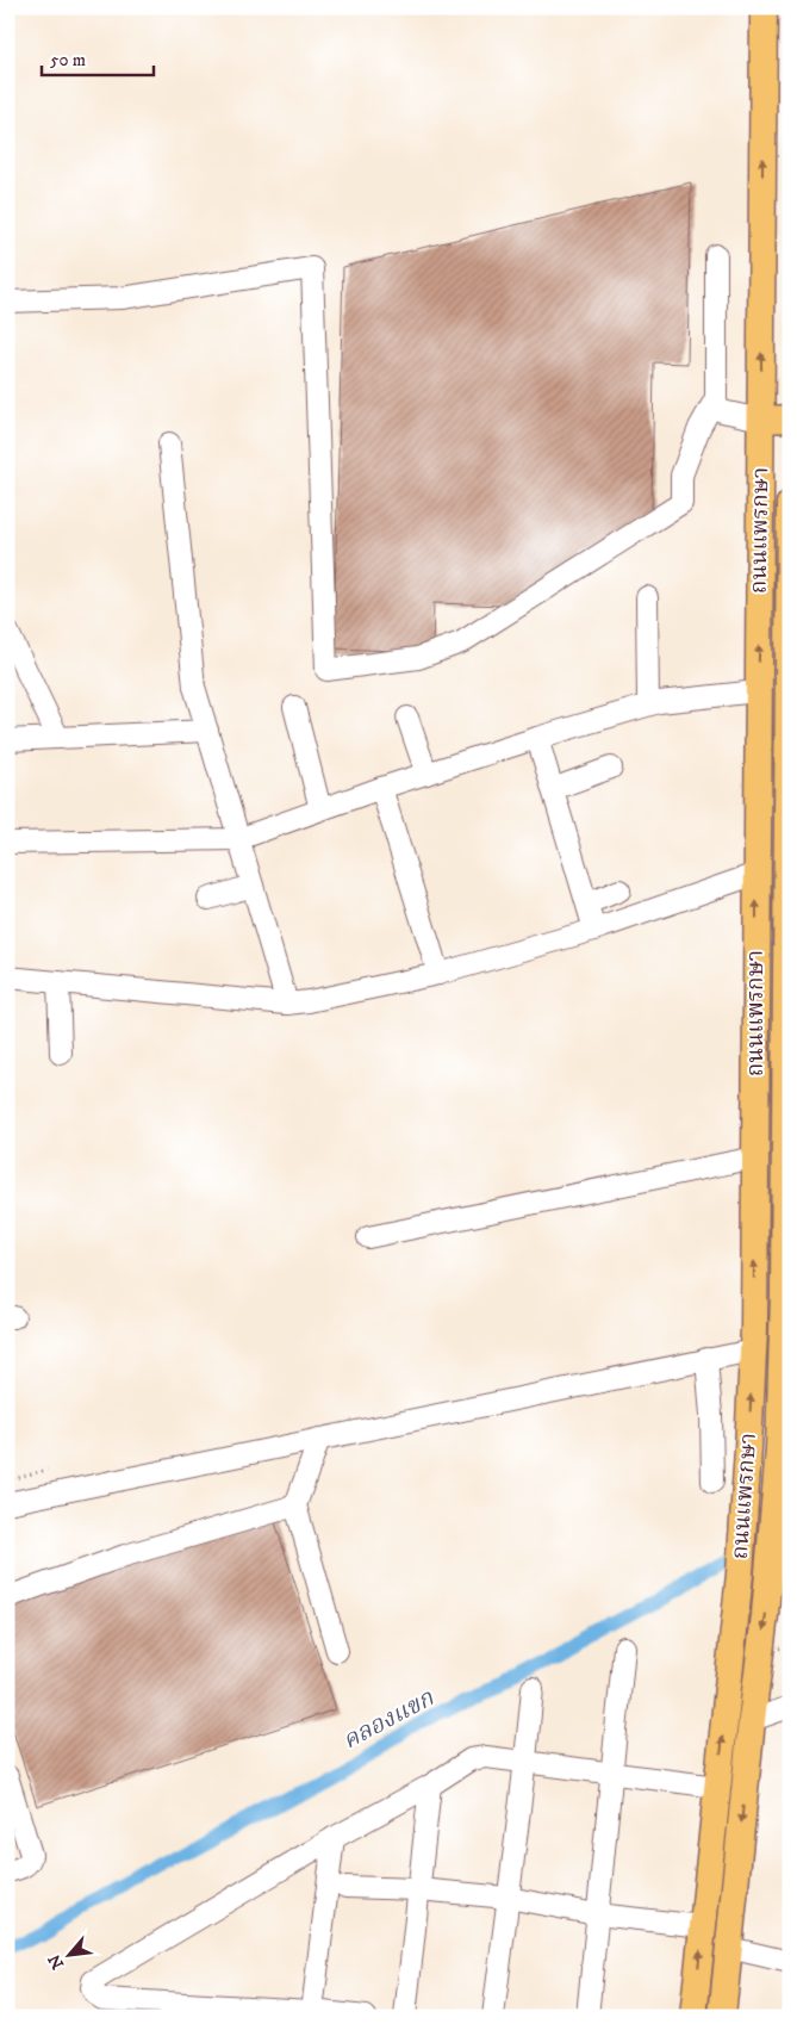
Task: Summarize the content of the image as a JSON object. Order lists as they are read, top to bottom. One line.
{"streets":{"main road":["ถนนแพรกษา"]},"water":["คลองแขก"],"scale_bar":"50 m","north":"bottom left"}
